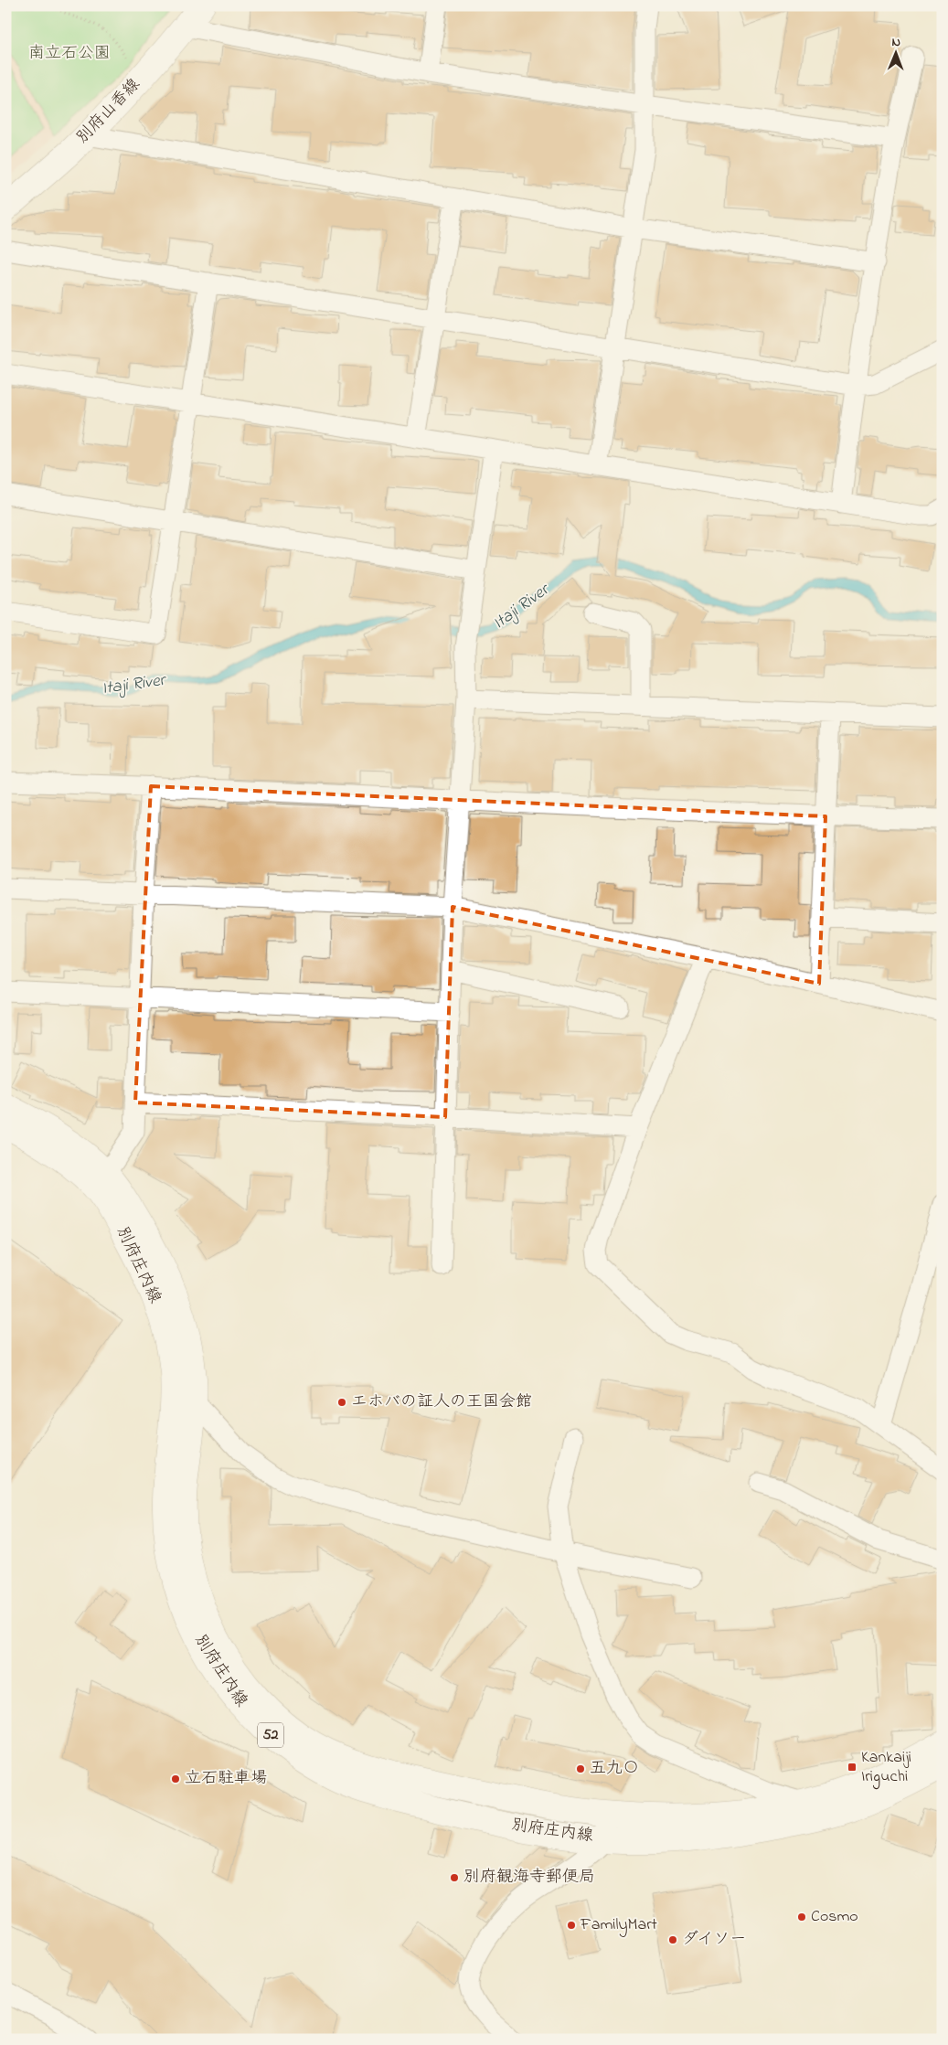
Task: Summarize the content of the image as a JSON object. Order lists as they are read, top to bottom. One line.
{"streets":{"main road":["別府山香線","別府庄内線","52"]},"water":["Itaji River"],"parks":["南立石公園"],"places":{"other":["エホバの証人の王国会館","五九〇","立石駐車場","別府観海寺郵便局","Cosmo","FamilyMart","ダイソー"],"transit":["Kankaiji Iriguchi"]},"north":"top"}
